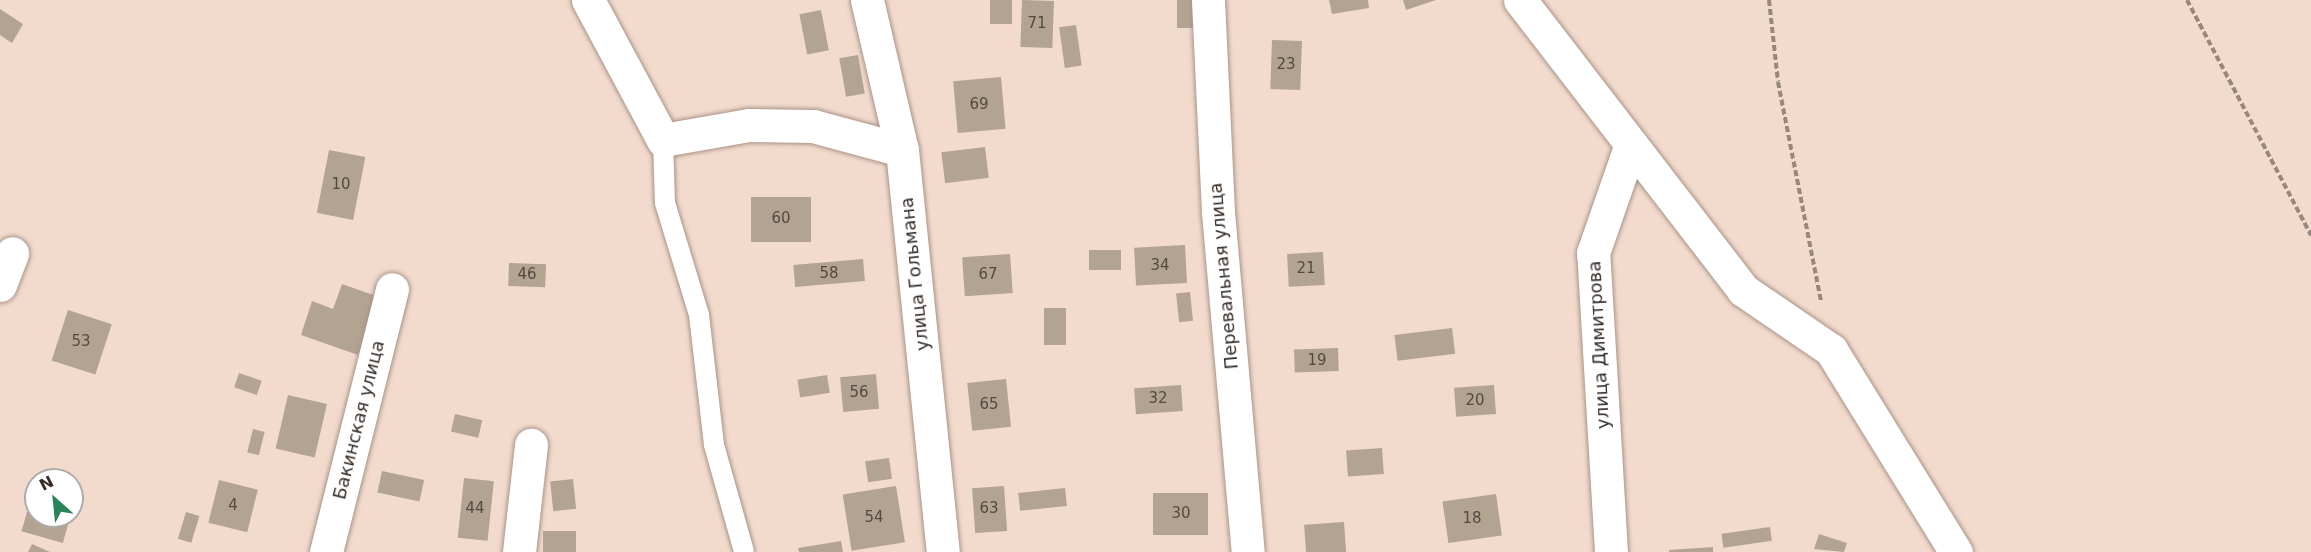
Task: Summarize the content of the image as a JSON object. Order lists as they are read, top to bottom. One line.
{"streets":{"street":["улица Гольмана","Перевальная улица","улица Димитрова","Бакинская улица"]},"house_numbers":["71","23","69","10","60","34","21","58","46","67","53","19","56","32","20","65","4","44","63","30","54","18"],"north":"top left"}
